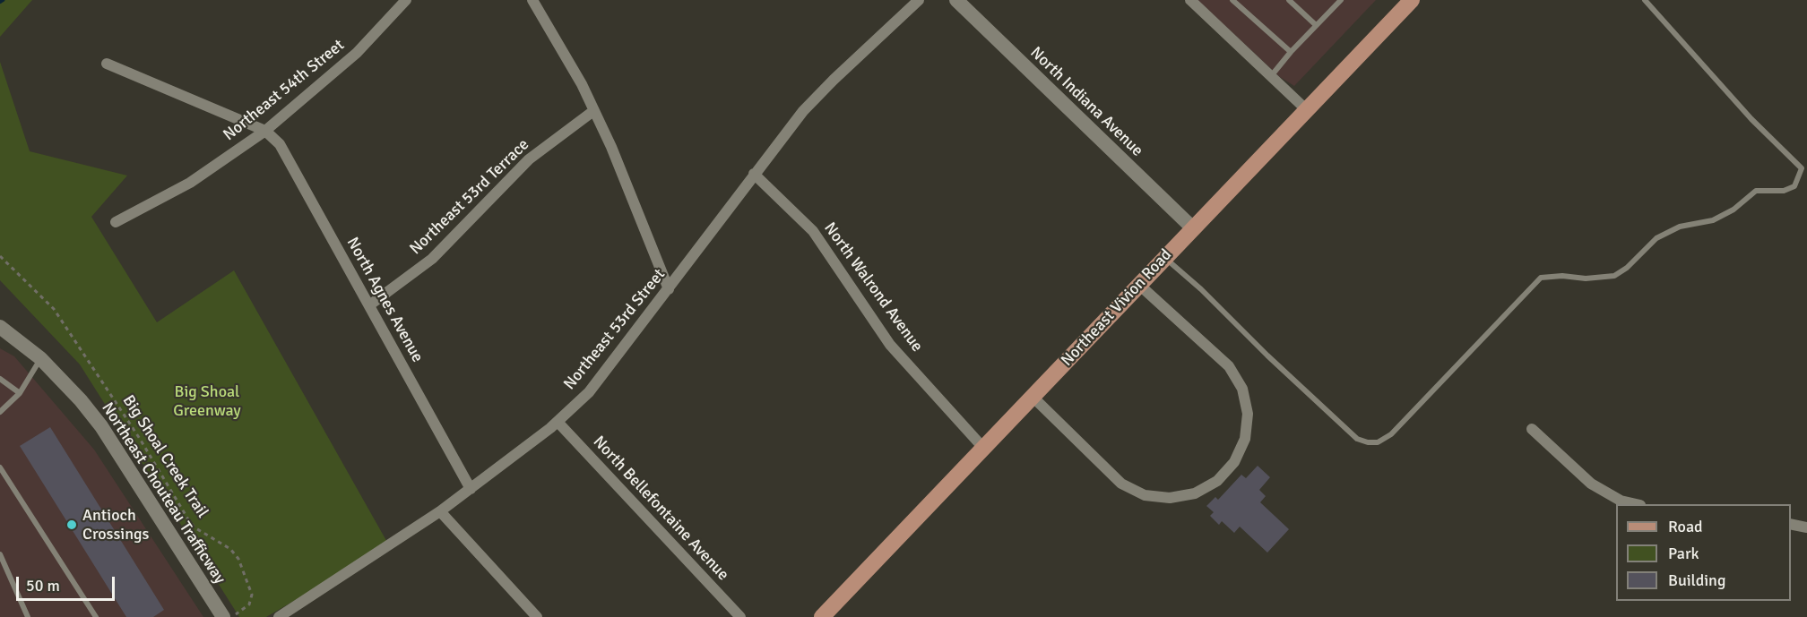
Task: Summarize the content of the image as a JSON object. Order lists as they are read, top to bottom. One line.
{"streets":{"main road":["North Indiana Avenue","Northeast Vivion Road","Northeast Chouteau Trafficway"],"street":["Northeast 54th Street","Northeast 53rd Terrace","North Walrond Avenue","North Agnes Avenue","Northeast 53rd Street","North Bellefontaine Avenue"],"path":["Big Shoal Creek Trail"]},"crossings":[["Northeast 54th Street","North Agnes Avenue"],["North Indiana Avenue","Northeast Vivion Road"],["Northeast 53rd Terrace","North Agnes Avenue"],["North Walrond Avenue","Northeast Vivion Road"],["North Walrond Avenue","Northeast 53rd Street"],["North Agnes Avenue","Northeast 53rd Street"],["Northeast 53rd Street","North Bellefontaine Avenue"],["Big Shoal Creek Trail","Northeast Chouteau Trafficway"]],"parks":["Big Shoal Greenway"],"places":["Antioch Crossings"],"legend":["Road","Park","Building"],"scale_bar":"50 m"}
